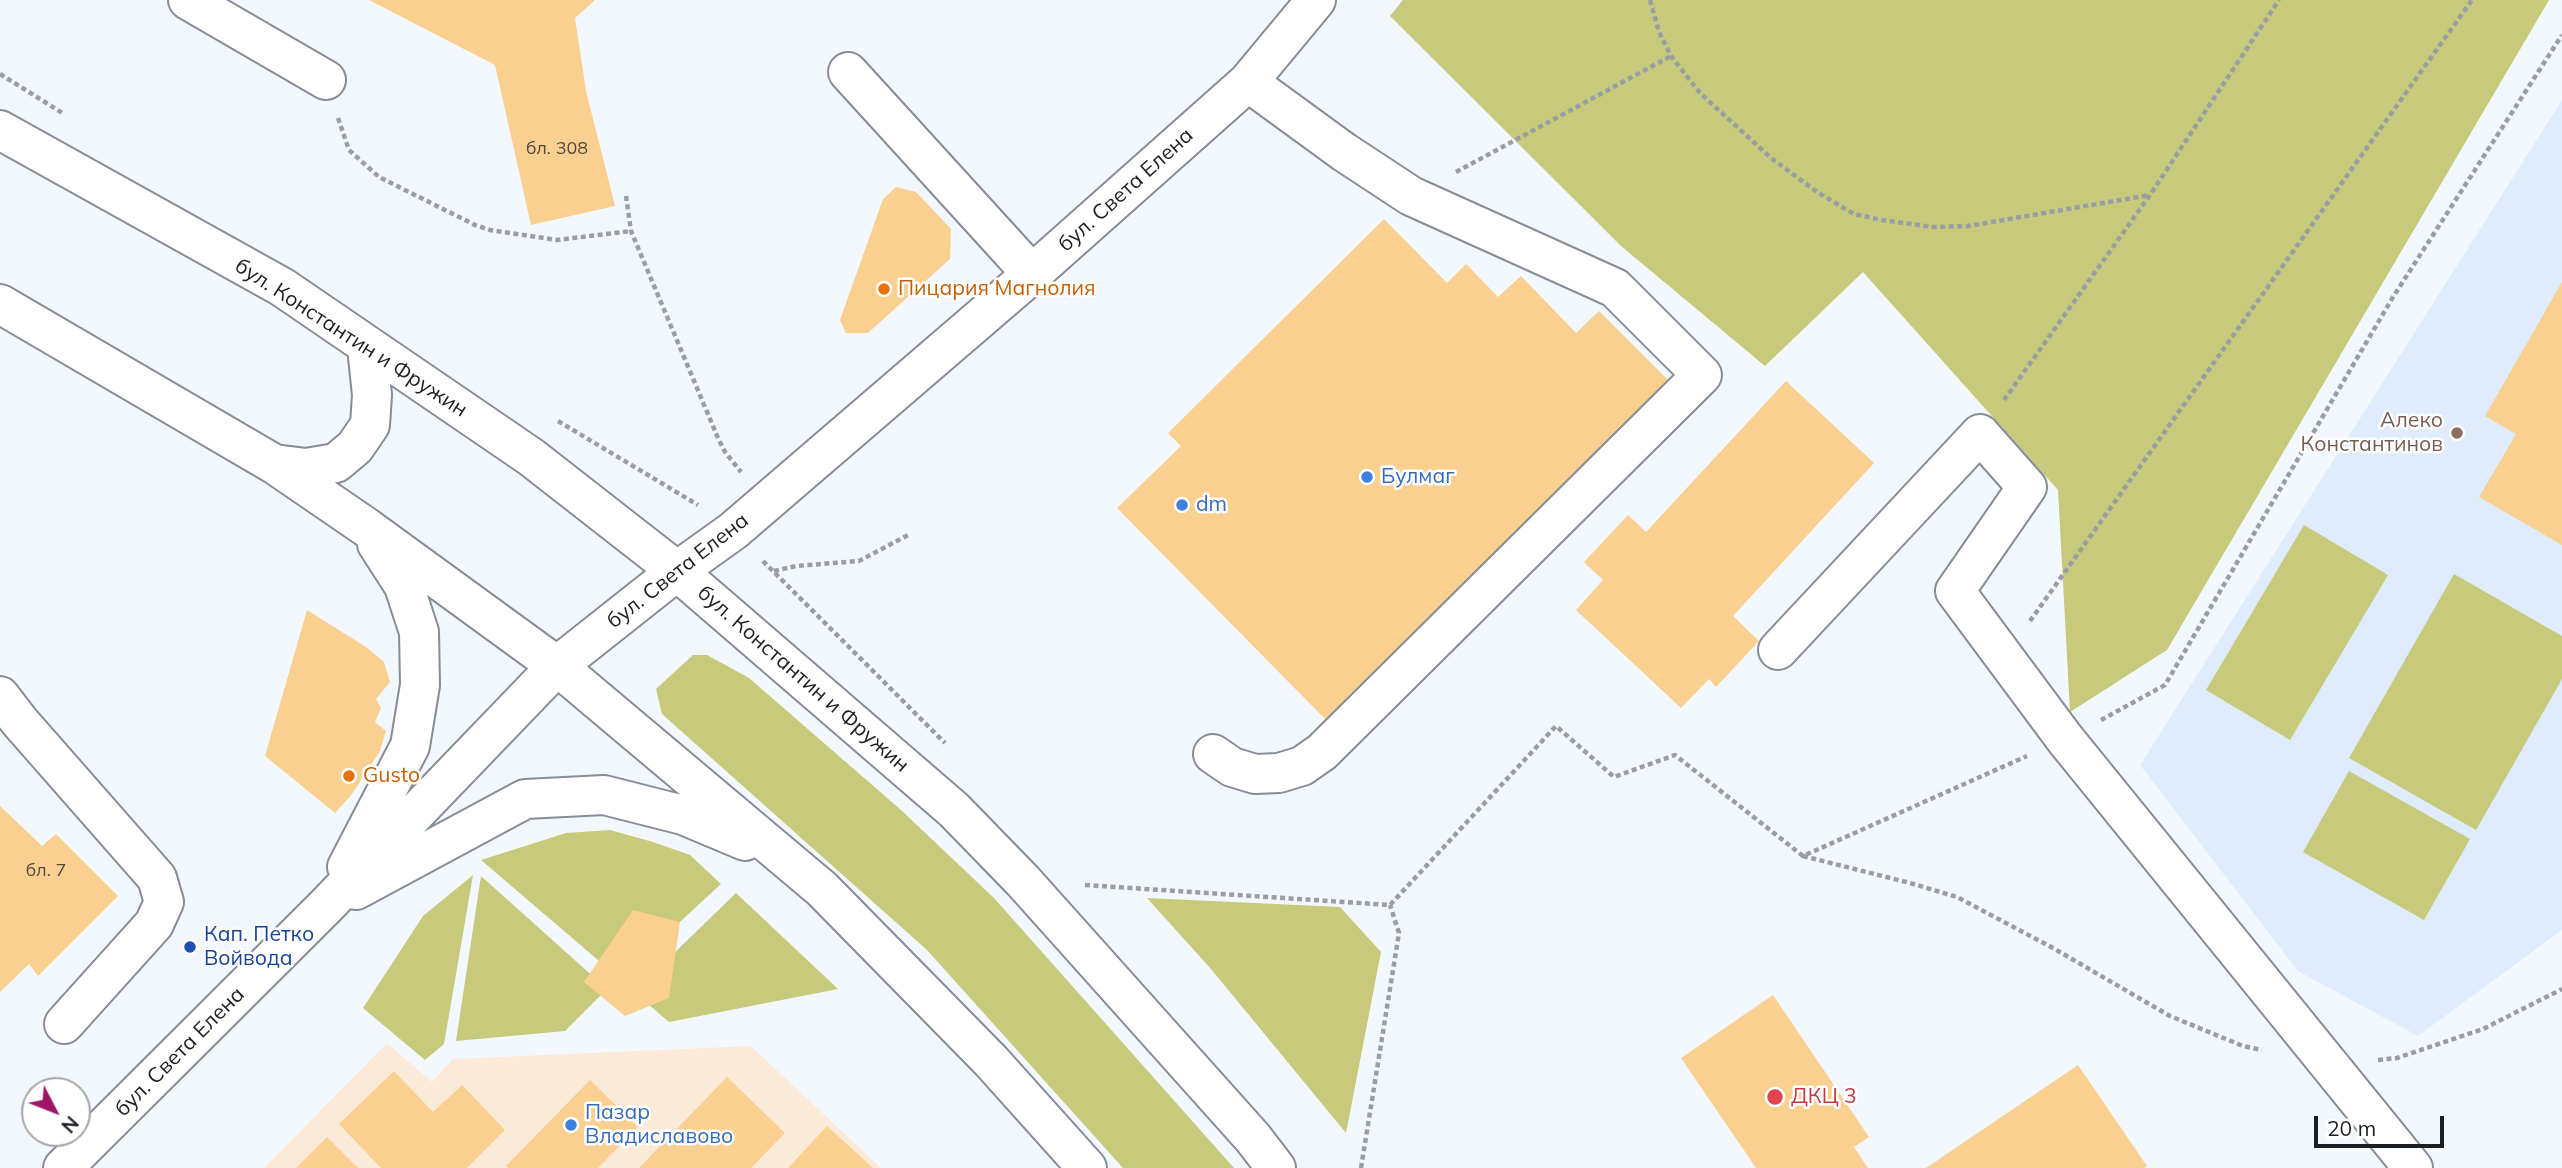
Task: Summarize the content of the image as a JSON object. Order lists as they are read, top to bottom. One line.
{"streets":{"street":["бул. Света Елена","бул. Константин и Фружин"]},"crossings":[["бул. Света Елена","бул. Константин и Фружин"]],"places":["Пицария Магнолия","Алеко Константинов","Булмаг","dm","Gusto","Кап. Петко Войвода","ДКЦ 3","Пазар Владиславово"],"house_numbers":["бл. 308","бл. 7"],"scale_bar":"20 m","north":"bottom right"}
